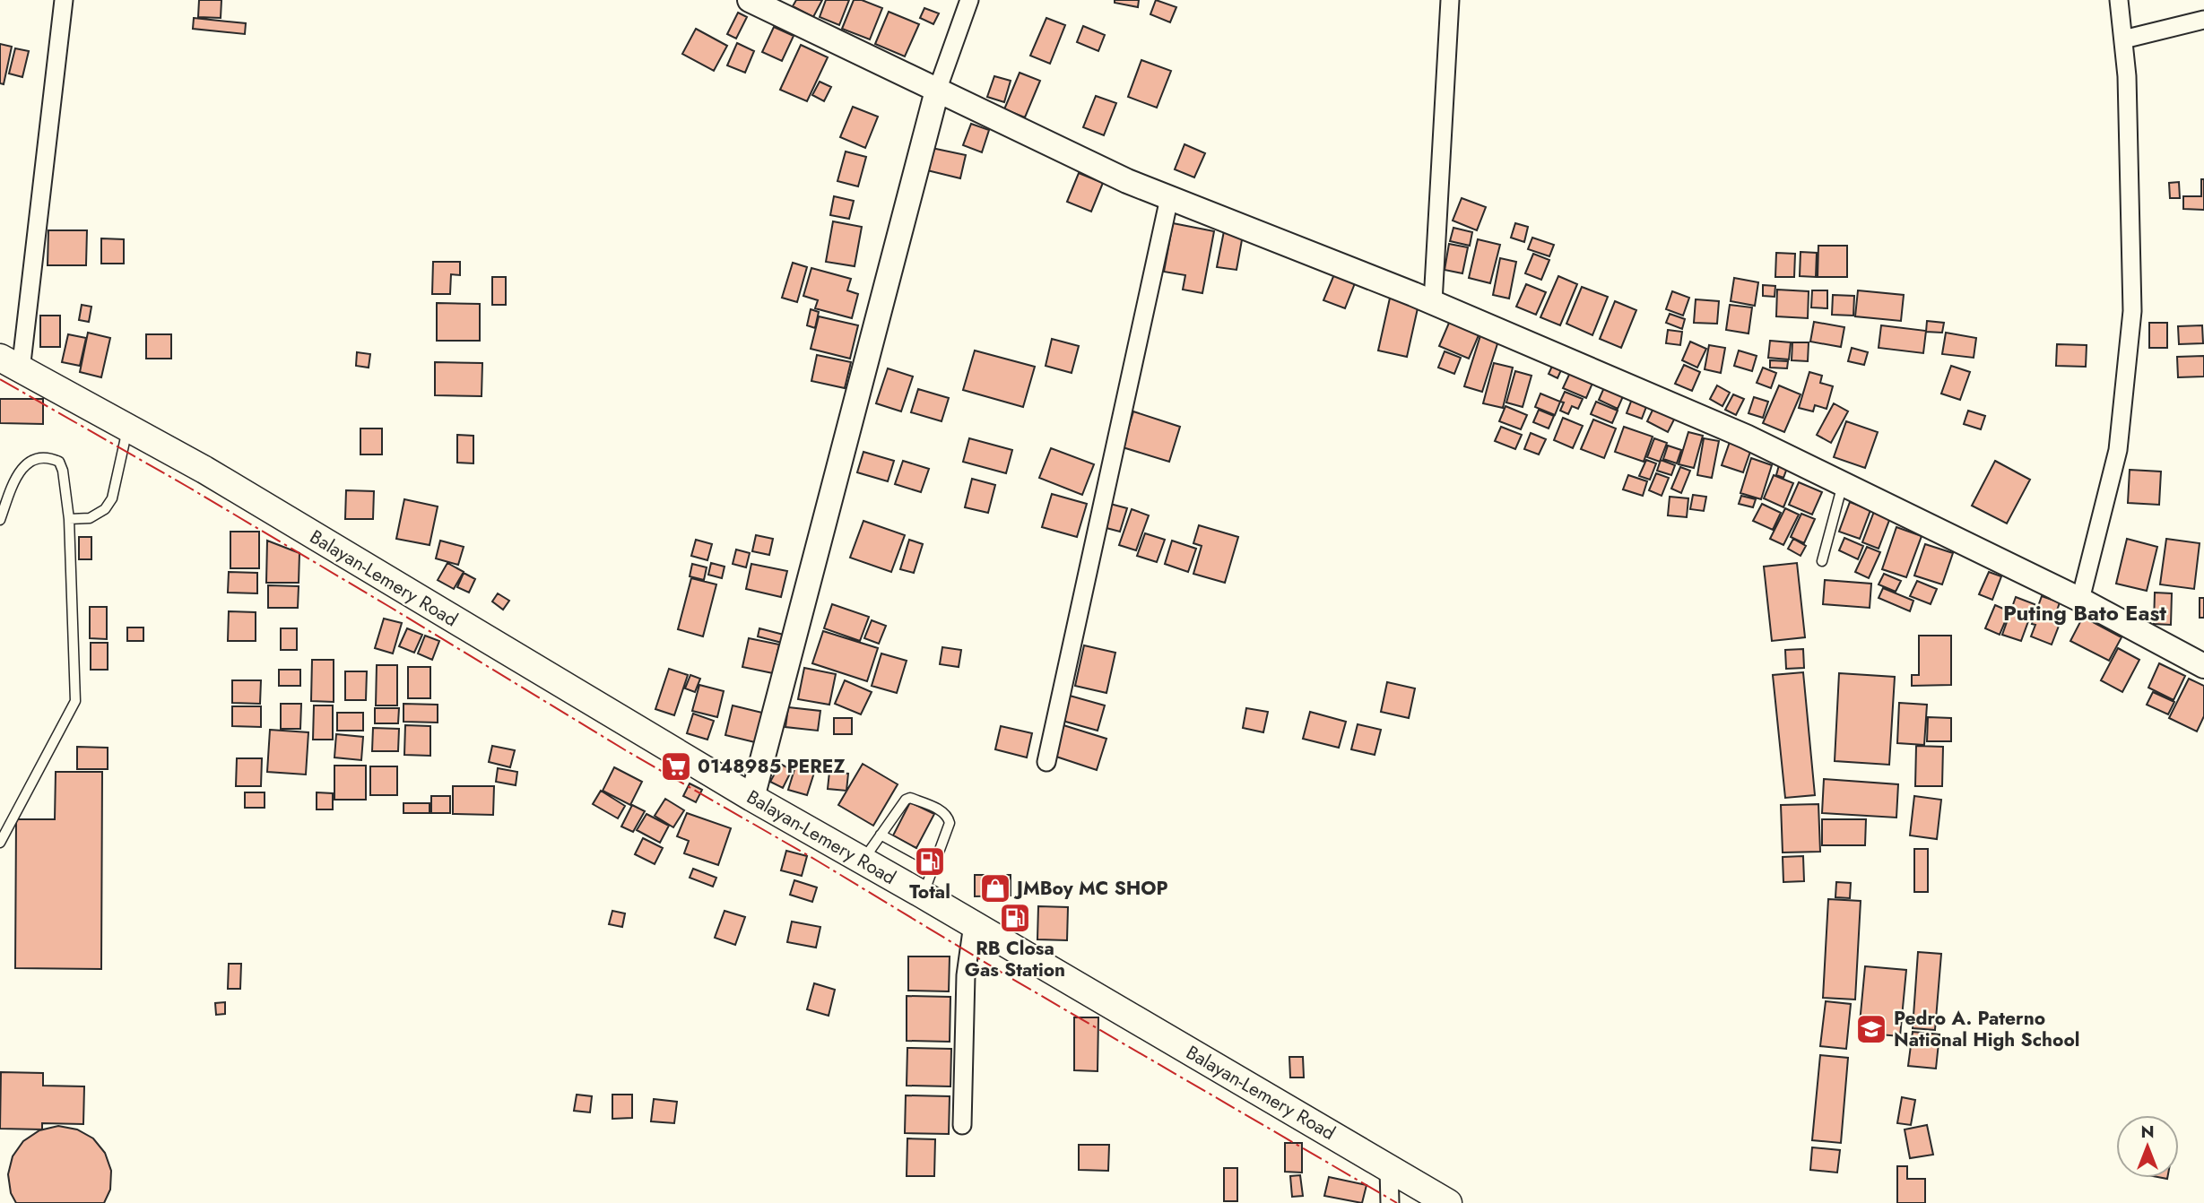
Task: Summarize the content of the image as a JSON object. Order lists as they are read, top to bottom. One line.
{"streets":{"main road":["Balayan-Lemery Road"]},"districts":["Puting Bato East"],"places":{"supermarket":["0148985 PEREZ"],"fuel station":["Total","RB Closa Gas Station"],"shop":["JMBoy MC SHOP"],"school or university":["Pedro A. Paterno National High School"]},"north":"top"}
